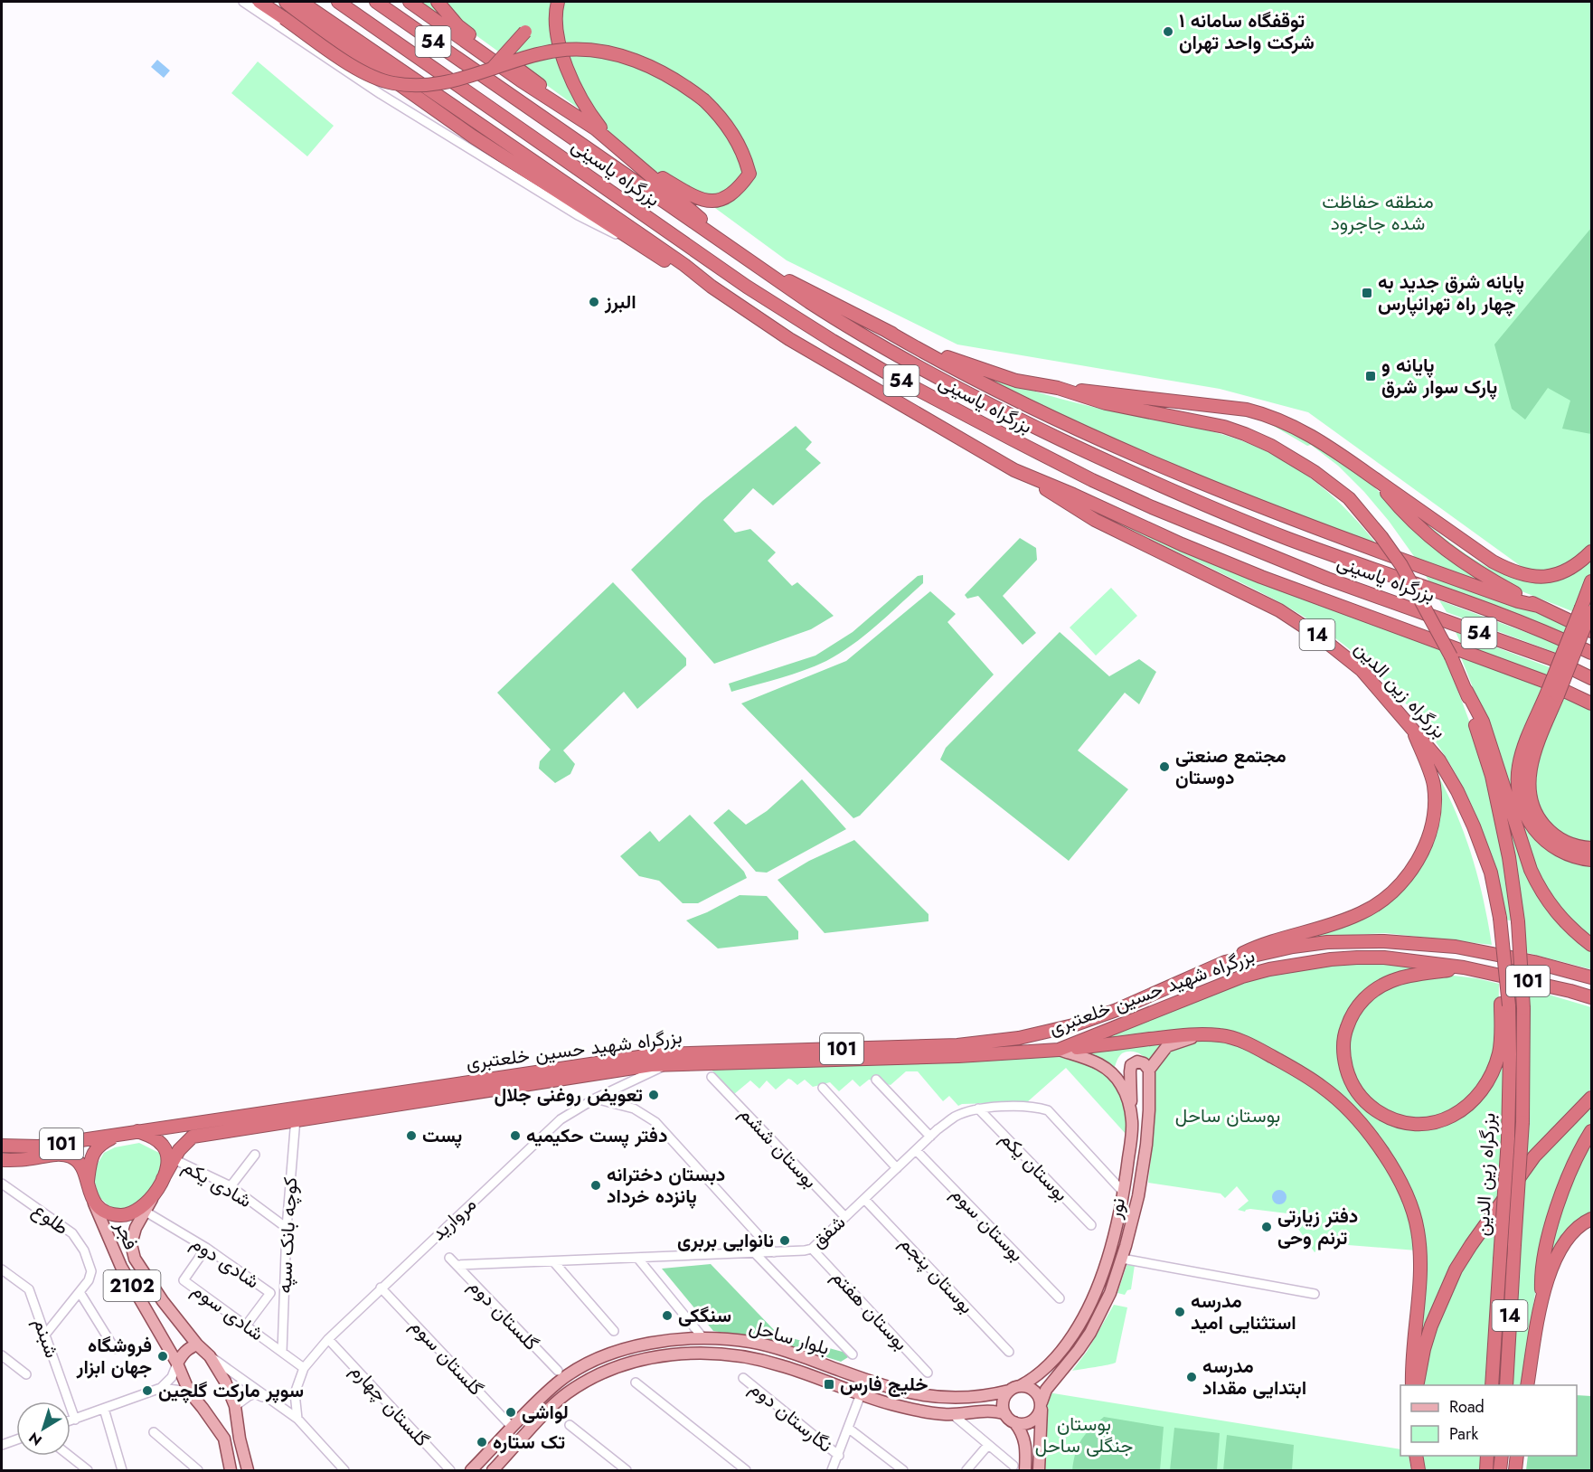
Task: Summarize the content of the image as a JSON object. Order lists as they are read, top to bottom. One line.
{"streets":{"highway":["54","بزرگراه یاسینی","14","بزرگراه زین الدین","101","بزرگراه شهید حسین خلعتبری"],"main road":["نور","فجر","2102","بلوار ساحل"],"street":["بوستان ششم","بوستان یکم","شادی یکم","طلوع","مروارید","بوستان سوم","شفق","کوچه بانک سپه","شادی دوم","بوستان پنجم","بوستان هفتم","شادی سوم","گلستان دوم","شبنم","گلستان سوم","گلستان چهارم","نگارستان دوم"]},"crossings":[["بزرگراه یاسینی","14"],["14","بزرگراه زین الدین"],["101","بزرگراه شهید حسین خلعتبری"],["101","فجر"],["بزرگراه شهید حسین خلعتبری","شادی یکم"],["بزرگراه شهید حسین خلعتبری","نور"],["بزرگراه شهید حسین خلعتبری","مروارید"],["بزرگراه شهید حسین خلعتبری","فجر"],["بزرگراه شهید حسین خلعتبری","کوچه بانک سپه"],["بوستان ششم","شفق"],["بوستان یکم","شفق"],["شادی یکم","کوچه بانک سپه"],["نور","شفق"],["نور","بلوار ساحل"],["طلوع","شبنم"],["مروارید","شادی سوم"],["مروارید","گلستان سوم"],["مروارید","گلستان چهارم"],["بوستان سوم","شفق"],["شفق","بوستان پنجم"],["شفق","بوستان هفتم"],["شفق","گلستان دوم"],["فجر","شادی دوم"],["فجر","2102"],["کوچه بانک سپه","شادی سوم"],["شادی دوم","شادی سوم"],["بلوار ساحل","گلستان سوم"]],"parks":["منطقه حفاظت شده جاجرود","بوستان ساحل","بوستان جنگلی ساحل"],"places":{"other":["توقفگاه سامانه ۱ شرکت واحد تهران","البرز","مجتمع صنعتی دوستان","تعویض روغنی جلال","پست","دفتر پست حکیمیه","دبستان دخترانه پانزده خرداد","دفتر زیارتی ترنم وحی","نانوایی بربری","مدرسه استثنایی امید","سنگکی","فروشگاه جهان ابزار","مدرسه ابتدایی مقداد","سوپر مارکت گلچین","لواشی","تک ستاره"],"transit":["پایانه شرق جدید به چهار راه تهرانپارس","پایانه و پارک‌ سوار شرق","خلیج فارس"]},"legend":["Road","Park"],"north":"bottom left"}
